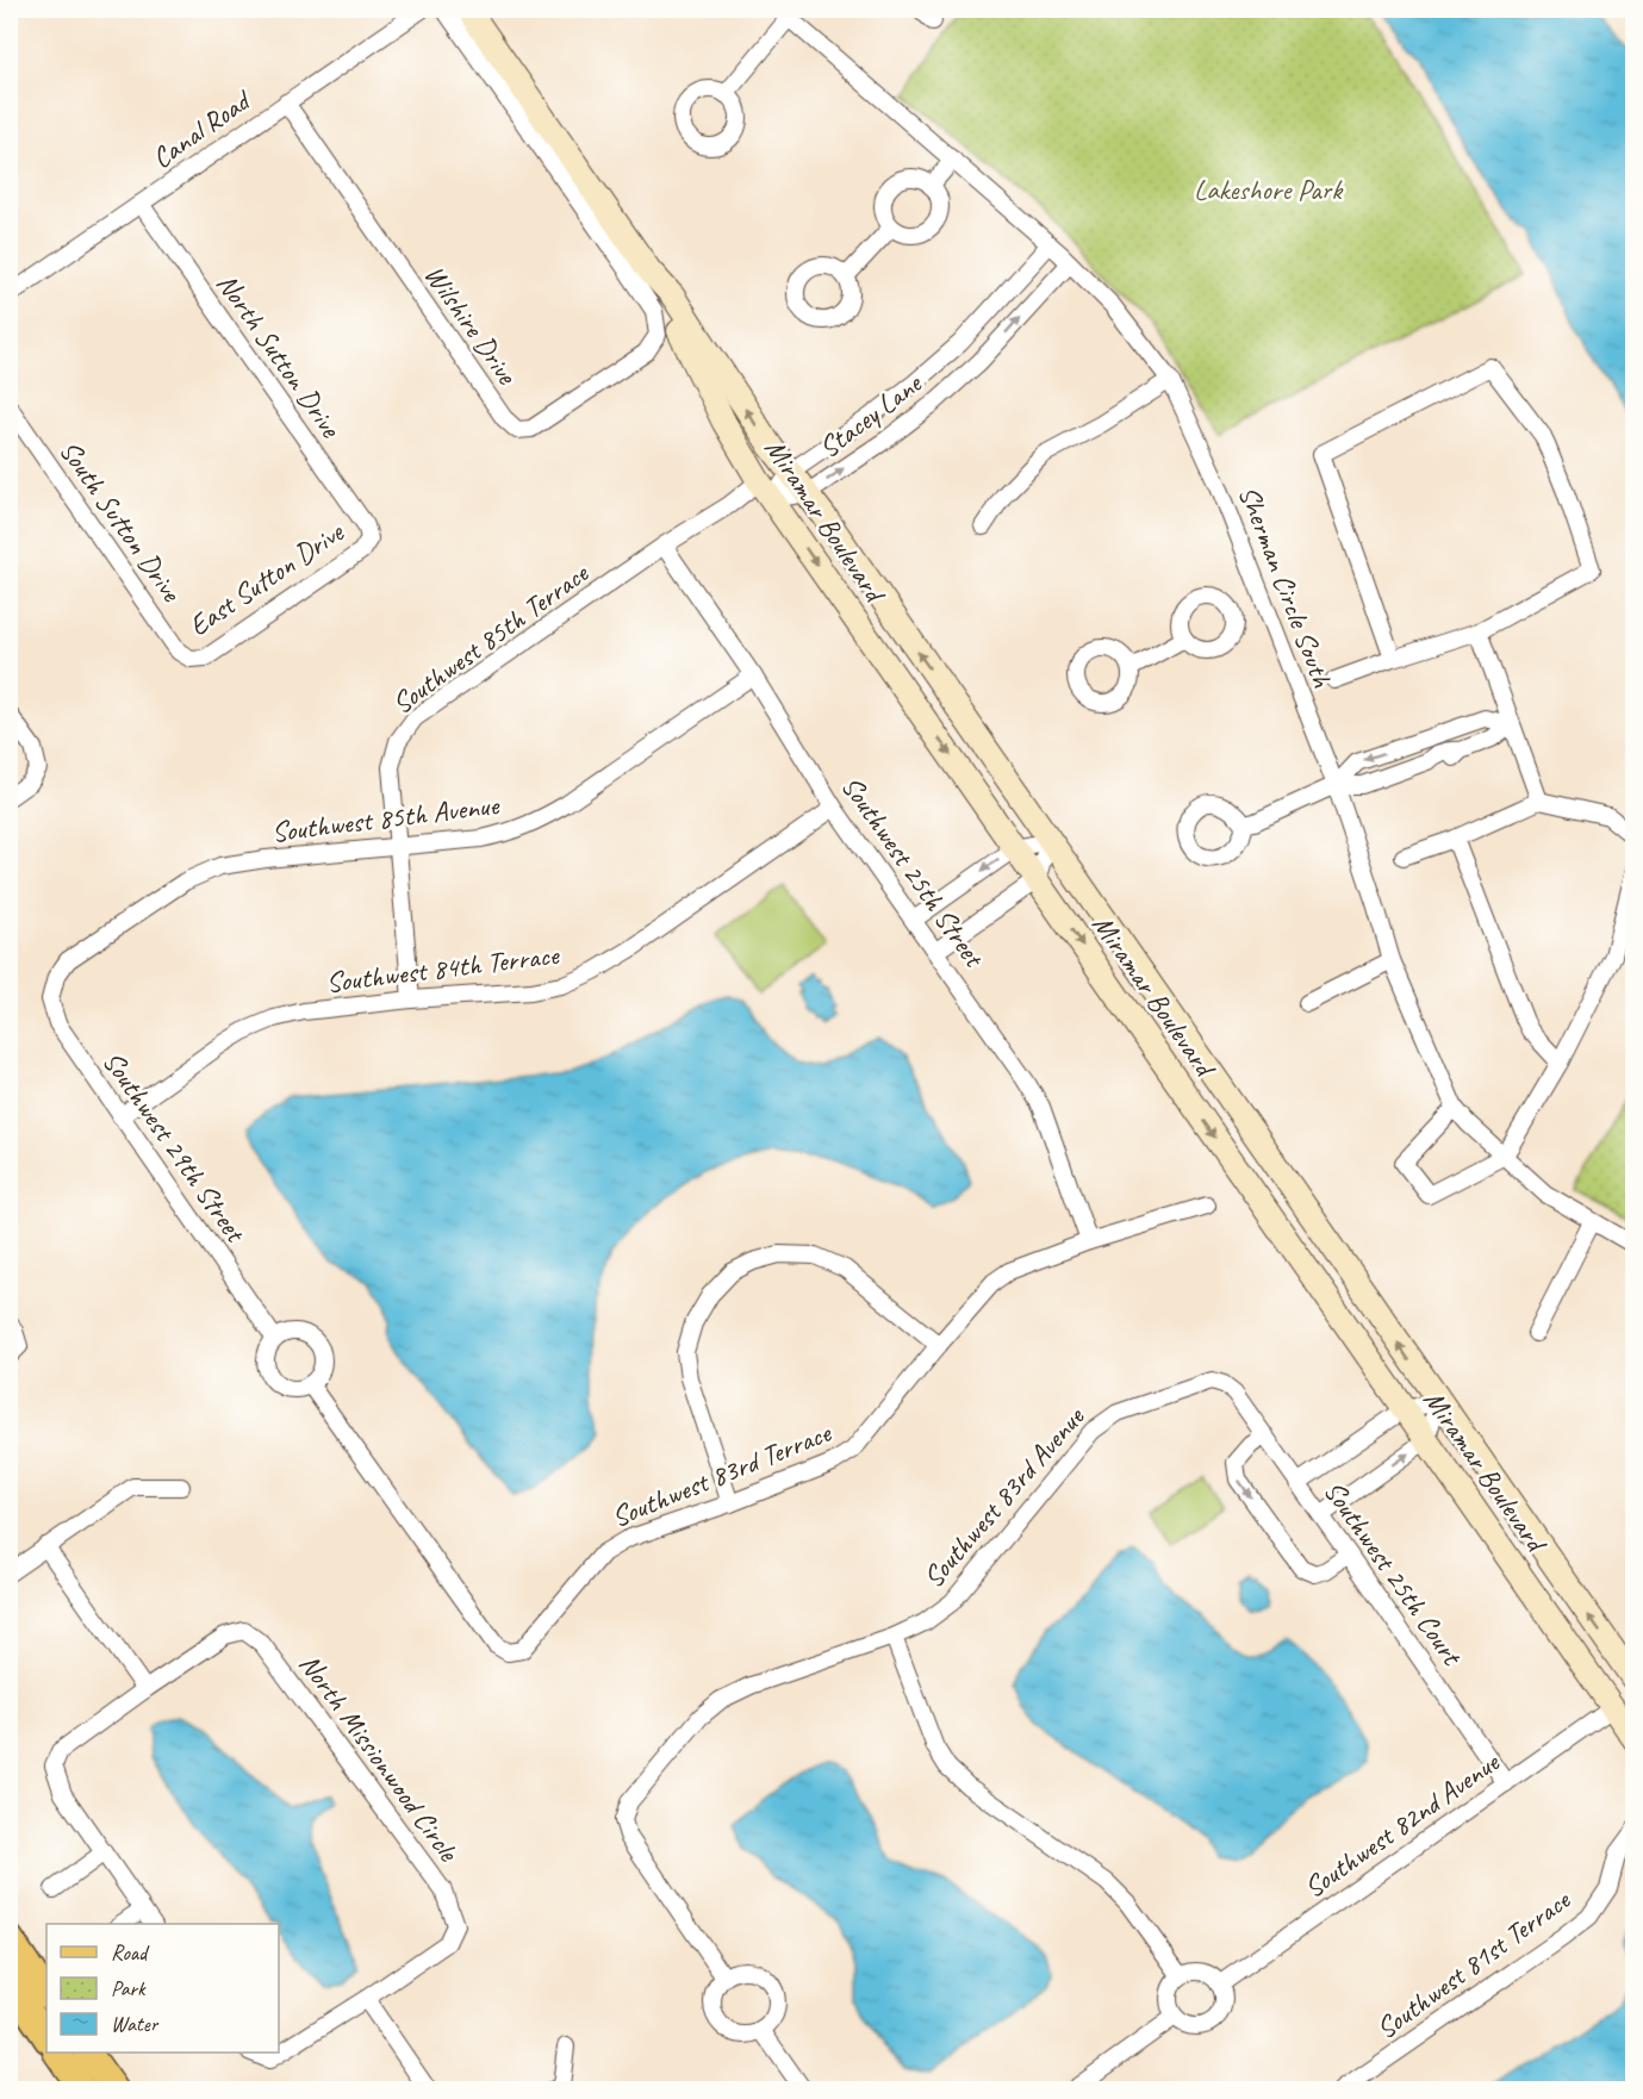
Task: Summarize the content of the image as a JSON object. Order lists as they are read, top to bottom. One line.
{"streets":{"street":["Canal Road","Wilshire Drive","North Sutton Drive","Stacey Lane","Miramar Boulevard","South Sutton Drive","East Sutton Drive","Sherman Circle South","Southwest 85th Terrace","Southwest 85th Avenue","Southwest 25th Street","Southwest 84th Terrace","Southwest 29th Street","Southwest 83rd Terrace","Southwest 83rd Avenue","Southwest 25th Court","North Missionwood Circle","Southwest 82nd Avenue","Southwest 81st Terrace"]},"crossings":[["Canal Road","Wilshire Drive"],["Canal Road","North Sutton Drive"],["North Sutton Drive","East Sutton Drive"],["Stacey Lane","Miramar Boulevard"],["Stacey Lane","Sherman Circle South"],["Stacey Lane","Southwest 85th Terrace"],["Miramar Boulevard","Southwest 85th Terrace"],["Miramar Boulevard","Southwest 82nd Avenue"],["South Sutton Drive","East Sutton Drive"],["Southwest 85th Terrace","Southwest 85th Avenue"],["Southwest 85th Terrace","Southwest 25th Street"],["Southwest 85th Terrace","Southwest 84th Terrace"],["Southwest 85th Avenue","Southwest 25th Street"],["Southwest 85th Avenue","Southwest 29th Street"],["Southwest 25th Street","Southwest 84th Terrace"],["Southwest 25th Street","Southwest 83rd Terrace"],["Southwest 84th Terrace","Southwest 29th Street"],["Southwest 29th Street","Southwest 83rd Terrace"],["Southwest 83rd Avenue","Southwest 25th Court"],["Southwest 25th Court","Southwest 82nd Avenue"]],"parks":["Lakeshore Park"],"legend":["Road","Park","Water"]}
